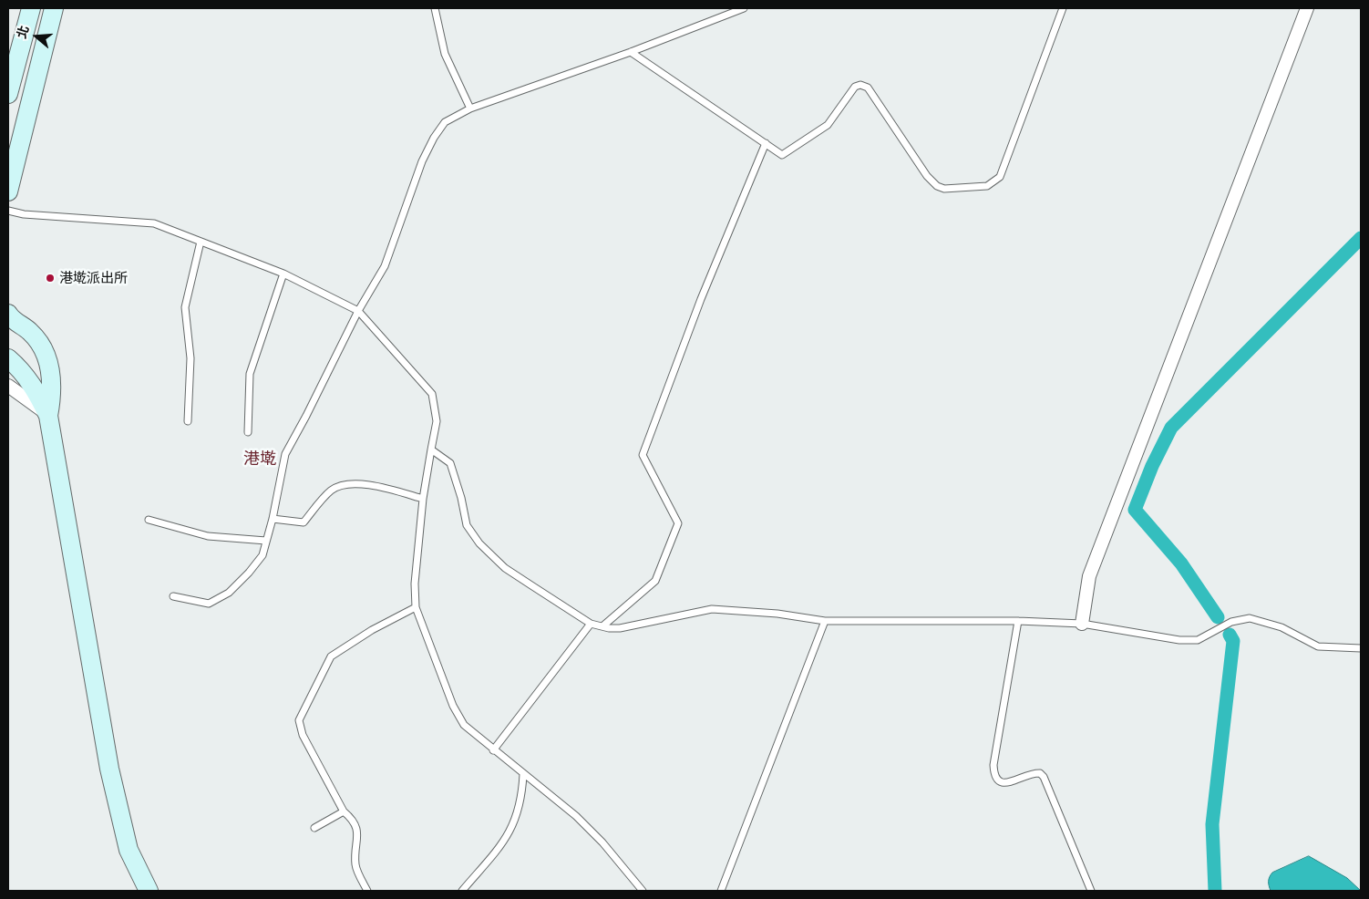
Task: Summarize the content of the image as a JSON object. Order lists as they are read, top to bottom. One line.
{"districts":["港墘"],"places":["港墘派出所"],"north":"left"}
